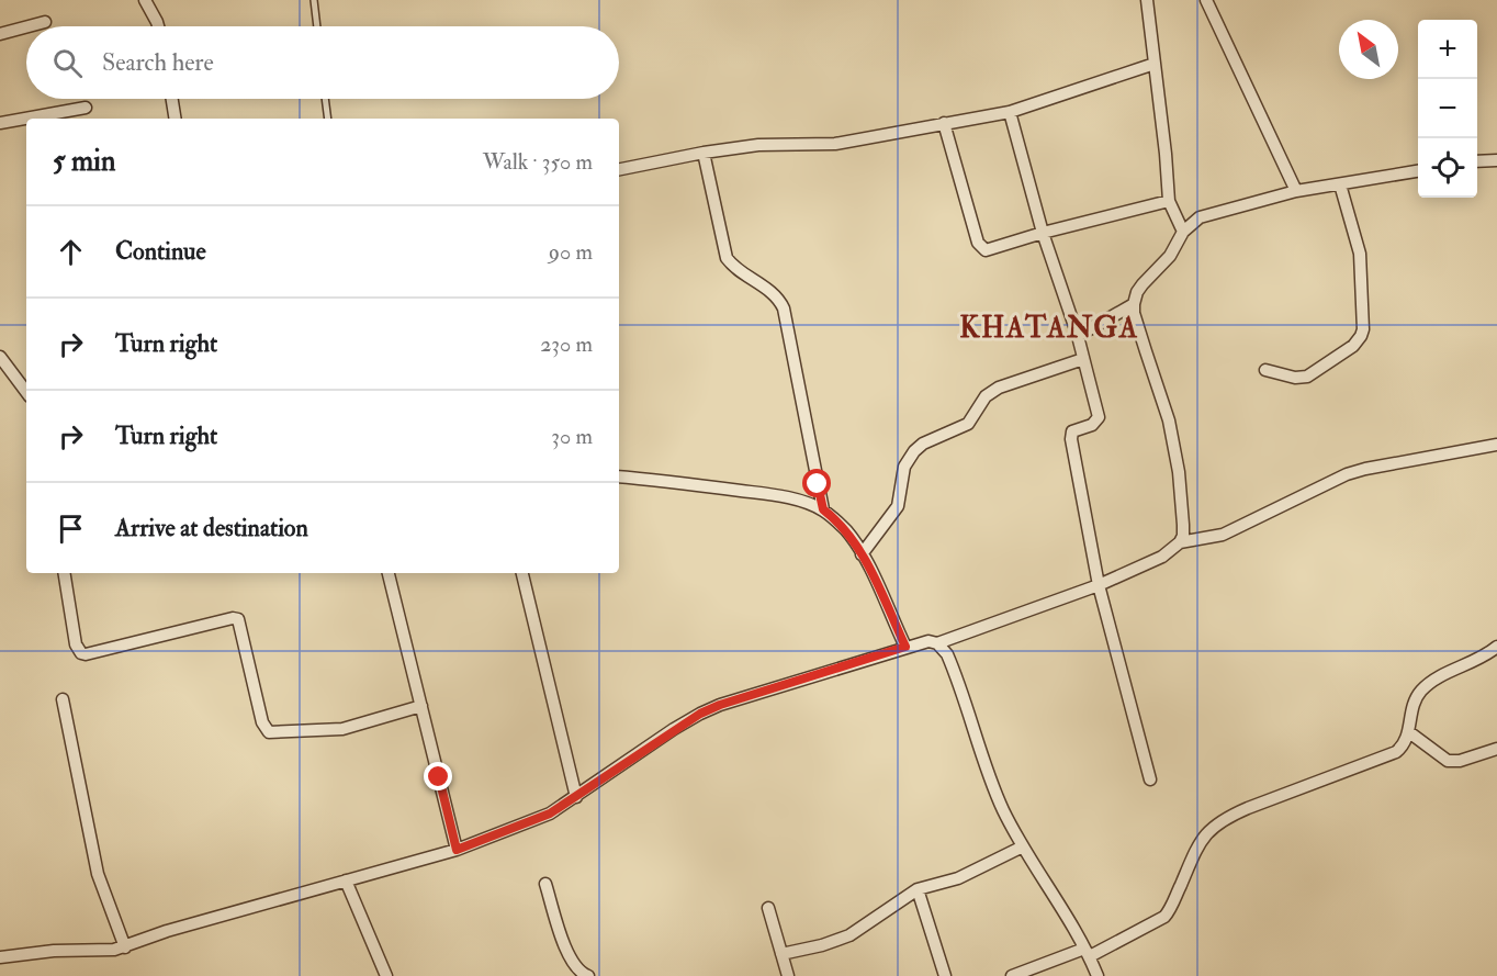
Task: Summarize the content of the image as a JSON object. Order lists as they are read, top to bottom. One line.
{"districts":["KHATANGA"],"north":"top left","page":{"map_buttons":["+","−"],"search":"Search here","heading":["5 min","Walk · 350 m"],"list":[["Continue","90 m"],["Turn right","230 m"],["Turn right","30 m"],"Arrive at destination"]}}
